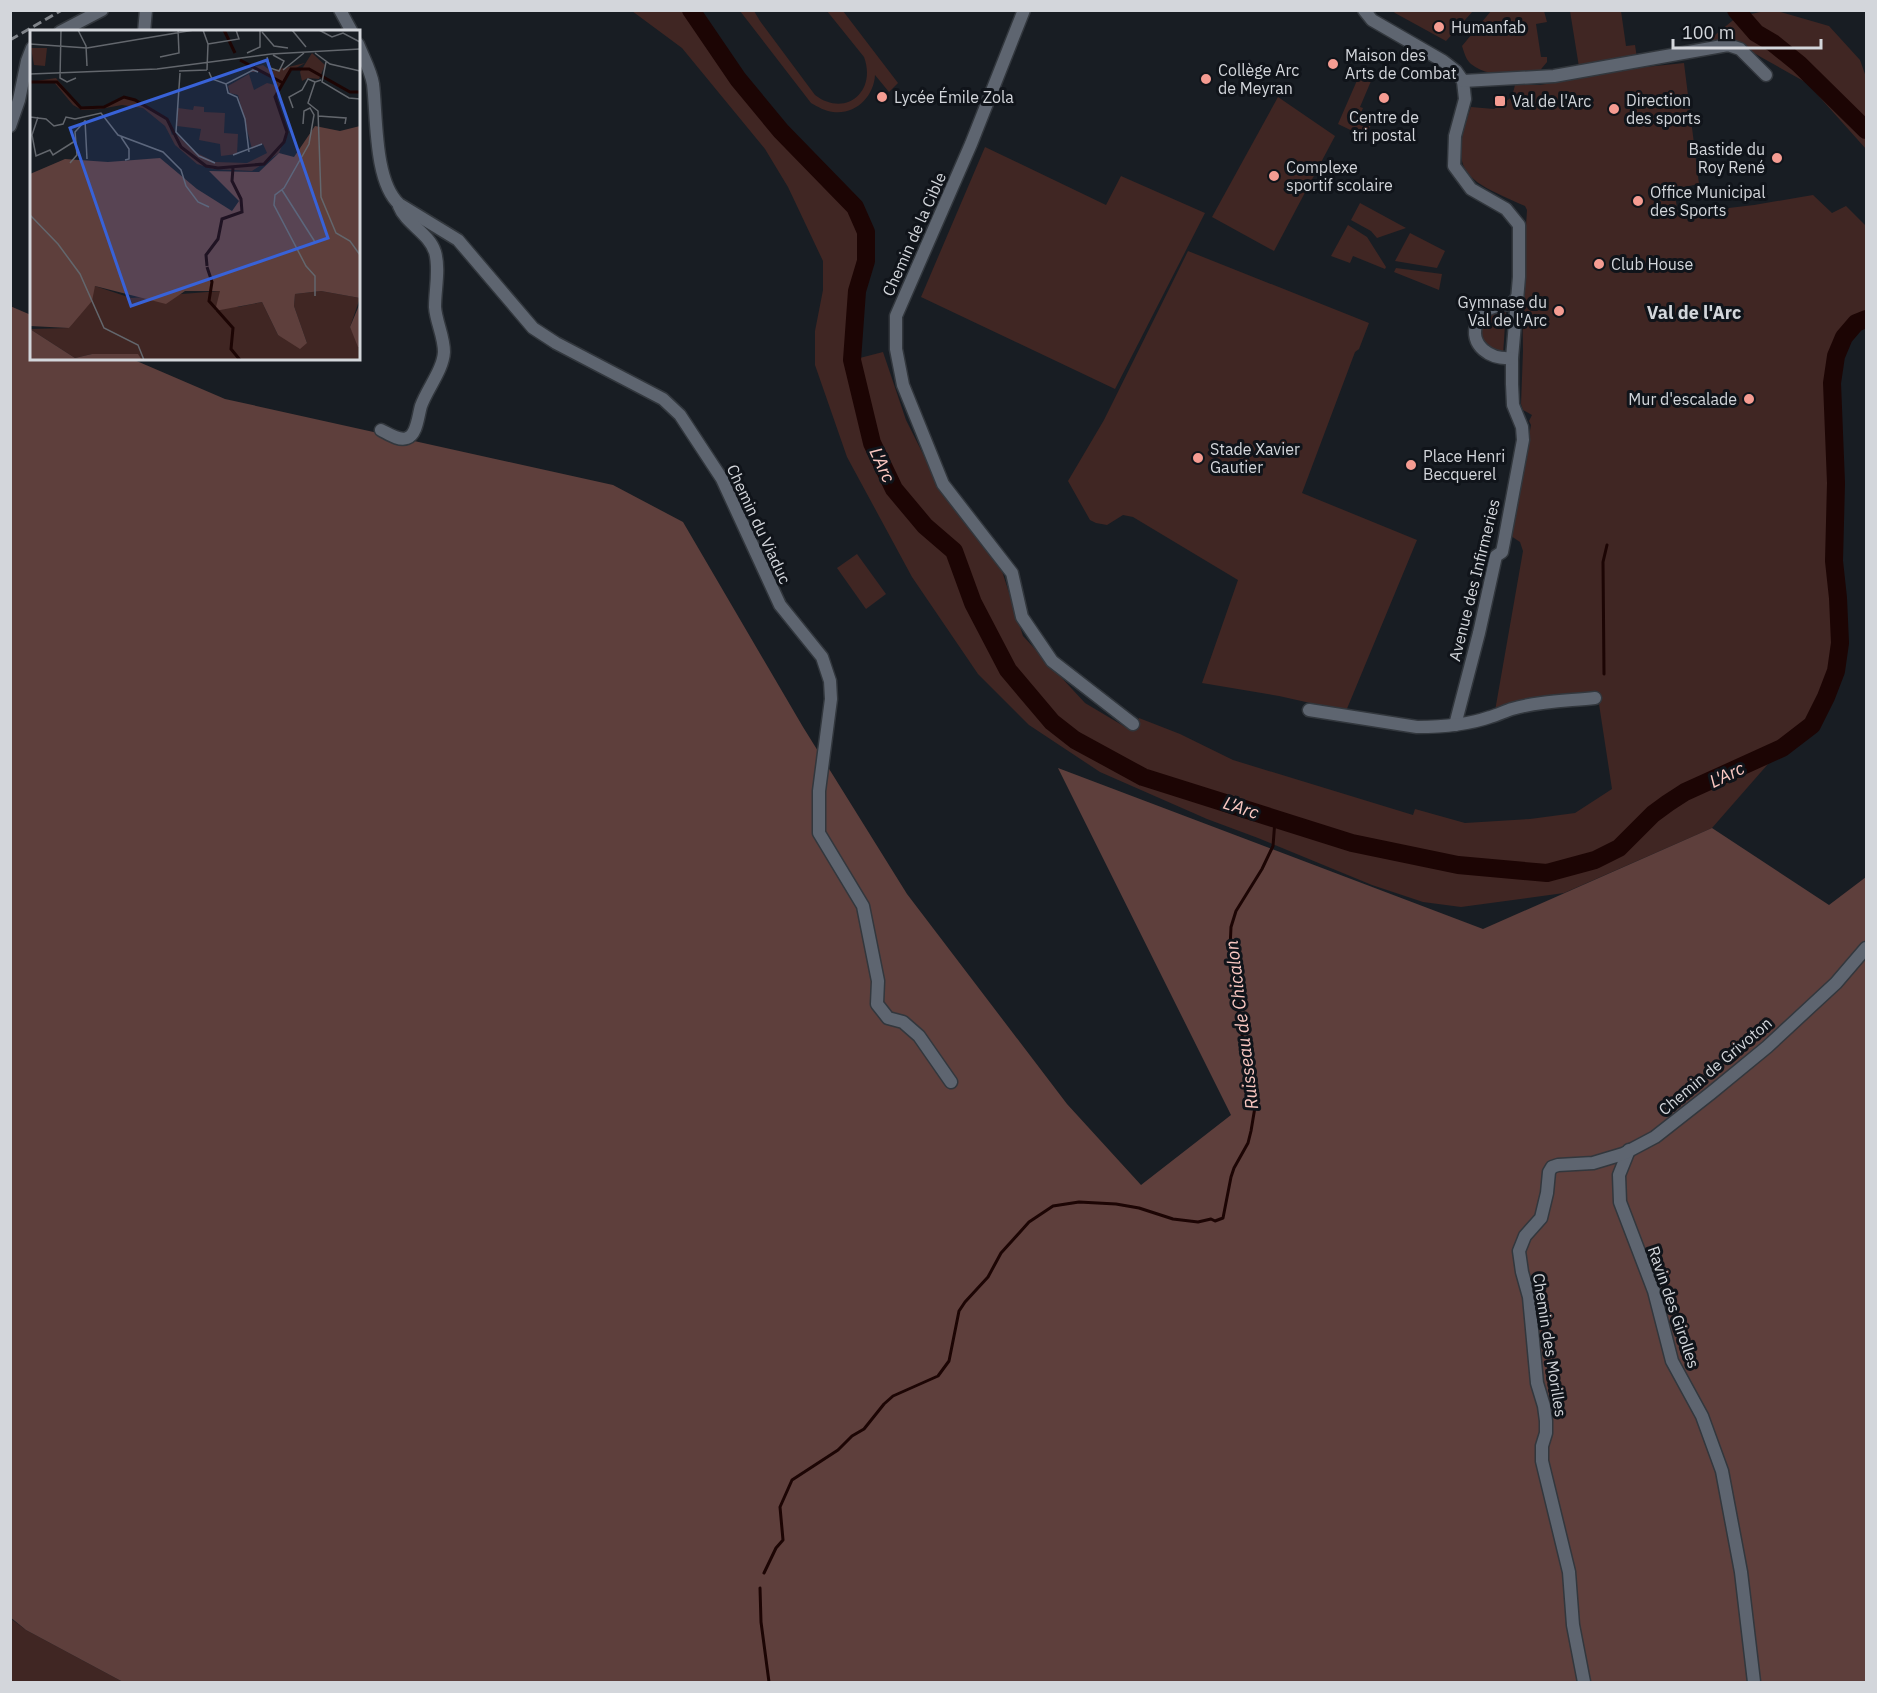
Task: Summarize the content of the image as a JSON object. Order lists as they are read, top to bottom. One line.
{"streets":{"street":["Chemin de la Cible","Chemin du Viaduc","Avenue des Infirmeries","Chemin de Grivoton","Ravin des Girolles","Chemin des Morilles"]},"crossings":[["Chemin de Grivoton","Ravin des Girolles"],["Chemin de Grivoton","Chemin des Morilles"]],"districts":["Val de l'Arc"],"water":["L'Arc","Ruisseau de Chicalon"],"places":{"other":["Humanfab","Maison des Arts de Combat","Collège Arc de Meyran","Lycée Émile Zola","Centre de tri postal","Direction des sports","Bastide du Roy René","Complexe sportif scolaire","Office Municipal des Sports","Club House","Gymnase du Val de l'Arc","Mur d'escalade","Stade Xavier Gautier","Place Henri Becquerel"],"transit":["Val de l'Arc"]},"scale_bar":"100 m"}
